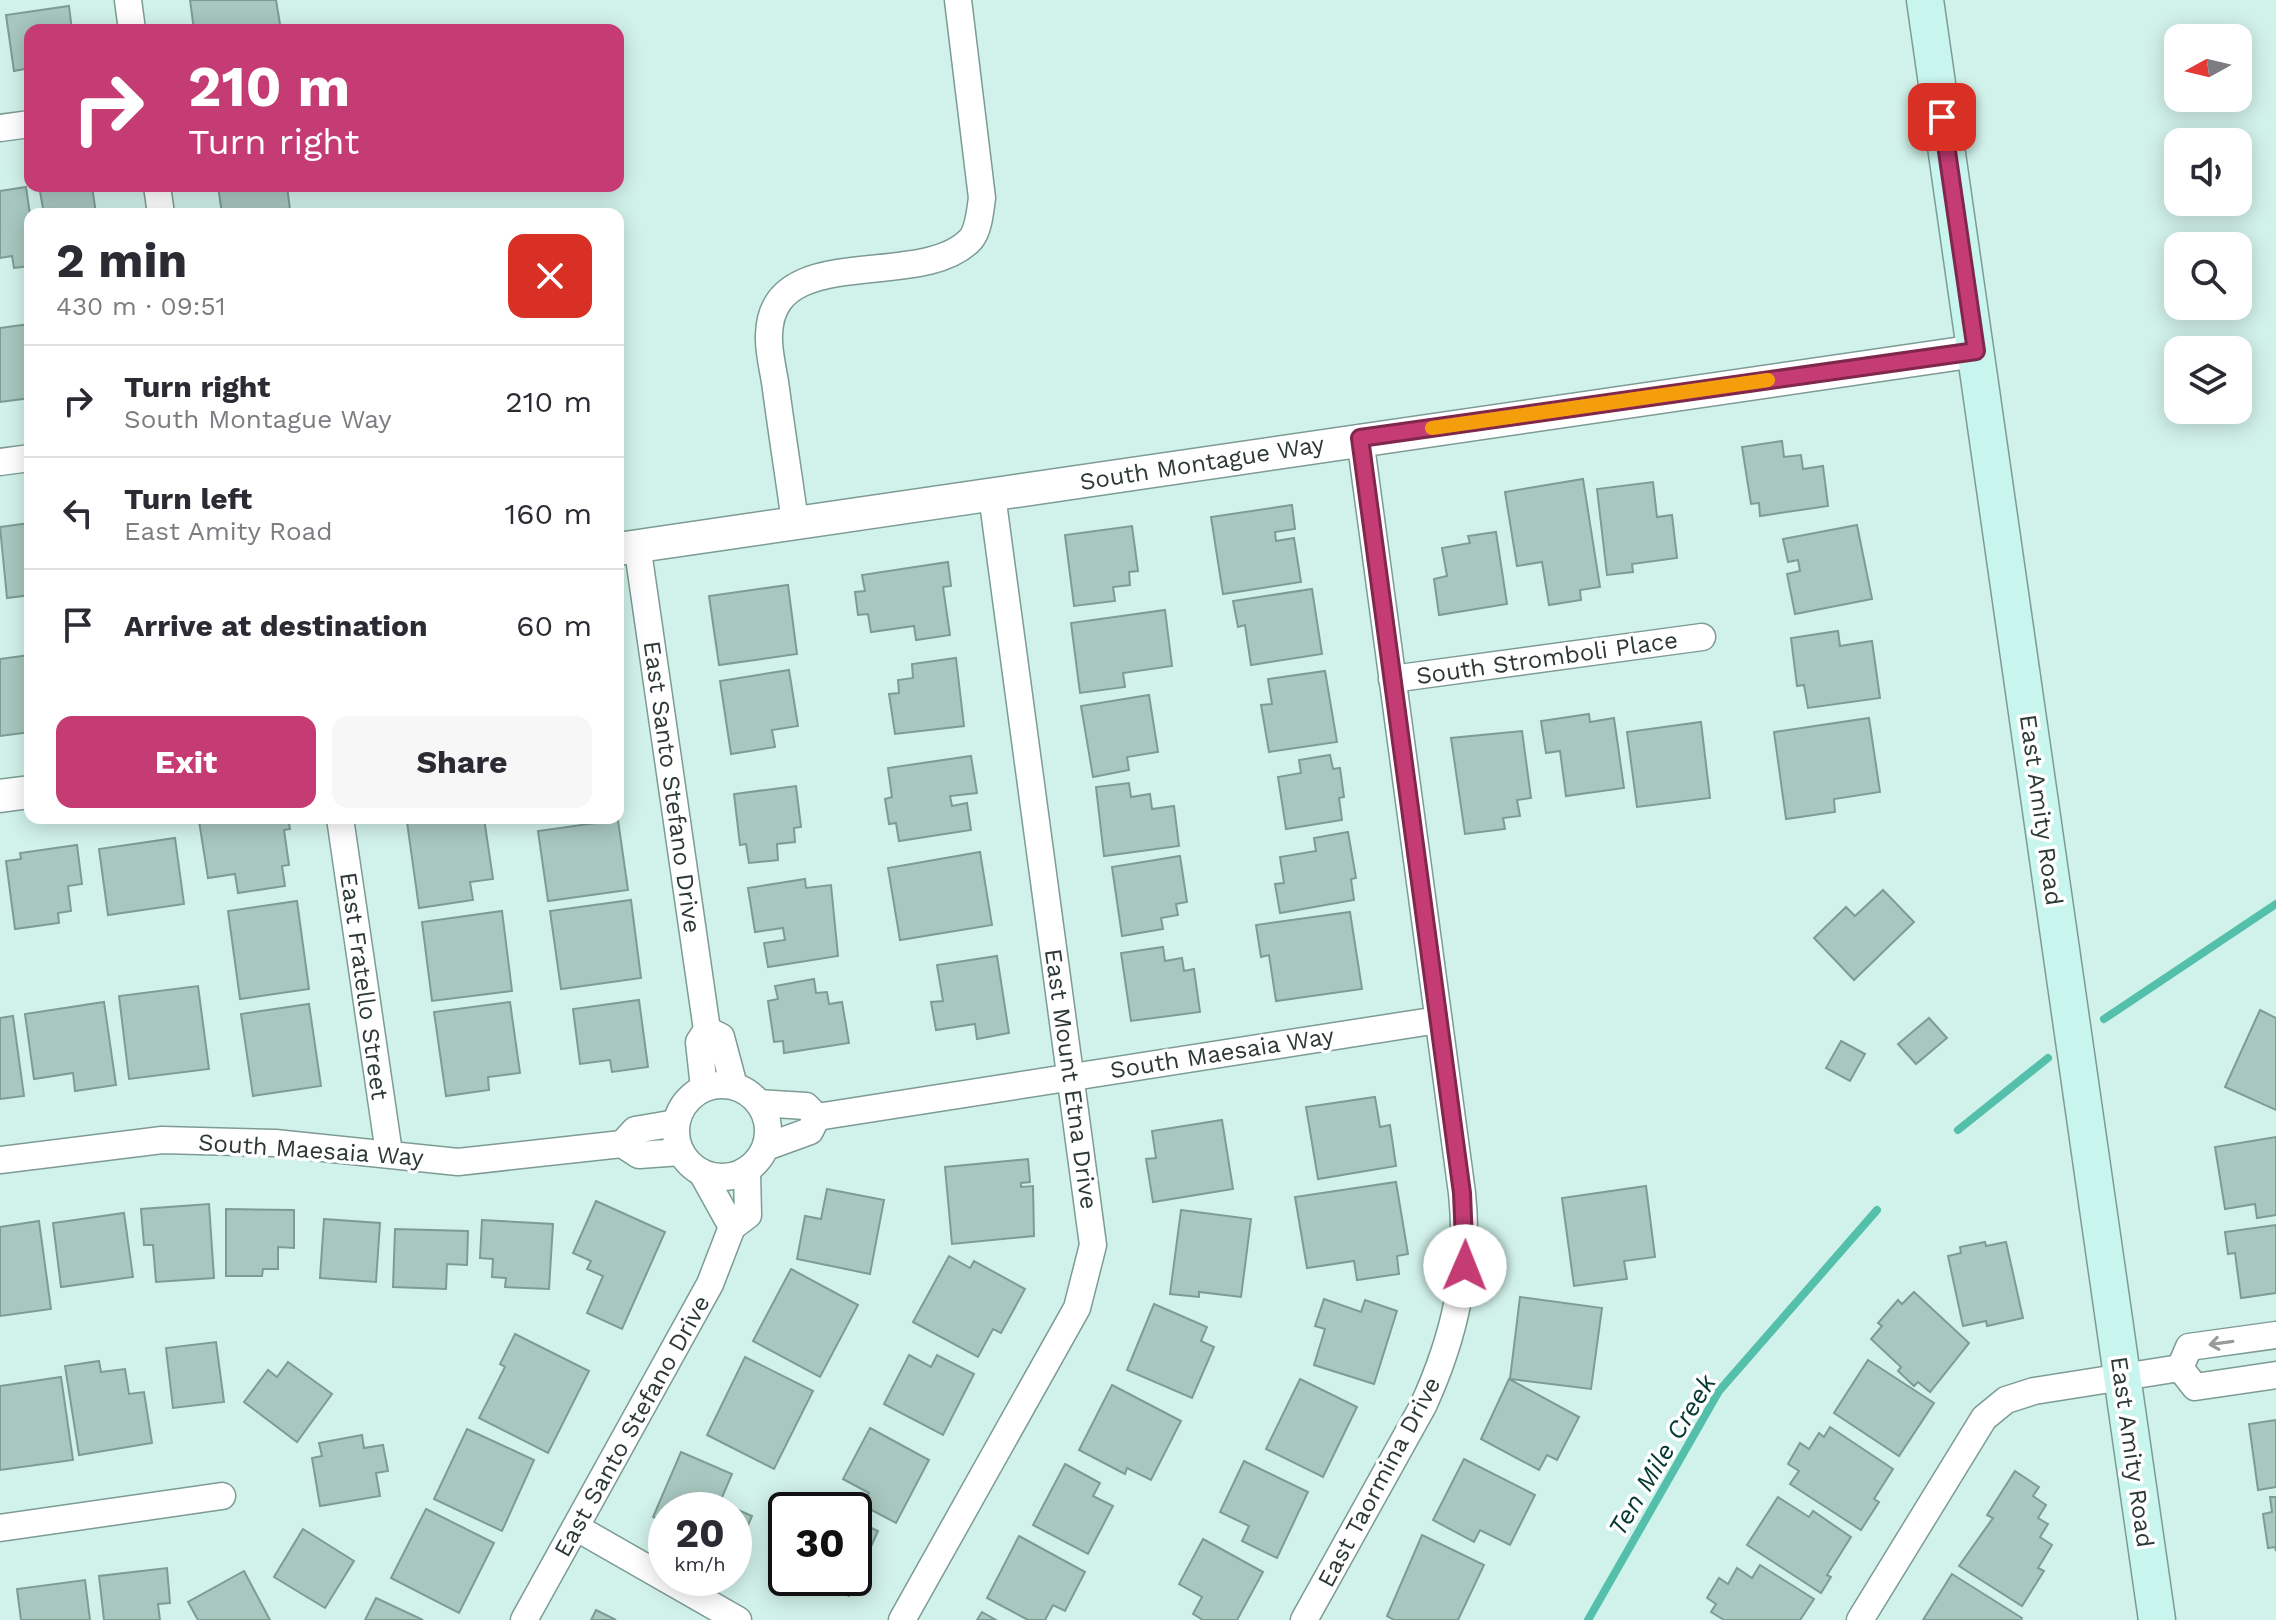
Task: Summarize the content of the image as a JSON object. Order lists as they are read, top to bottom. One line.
{"streets":{"main road":["East Amity Road"],"street":["South Montague Way","South Stromboli Place","East Santo Stefano Drive","East Fratello Street","South Maesaia Way","East Mount Etna Drive","East Taormina Drive"]},"crossings":[["South Montague Way","East Santo Stefano Drive"],["South Montague Way","East Amity Road"],["South Montague Way","East Mount Etna Drive"],["South Montague Way","East Taormina Drive"],["South Stromboli Place","East Taormina Drive"],["East Santo Stefano Drive","South Maesaia Way"],["East Fratello Street","South Maesaia Way"],["South Maesaia Way","East Mount Etna Drive"],["South Maesaia Way","East Taormina Drive"]],"water":["Ten Mile Creek"],"north":"left","page":{"turn":["210 m","Turn right"],"heading":["2 min","430 m · 09:51"],"list":[{"name":"Turn right","note":"South Montague Way","value":"210 m"},{"name":"Turn left","note":"East Amity Road","value":"160 m"},{"name":"Arrive at destination","value":"60 m"}],"buttons":["Exit","Share"],"speed":"20 km/h","limit":"30"}}
